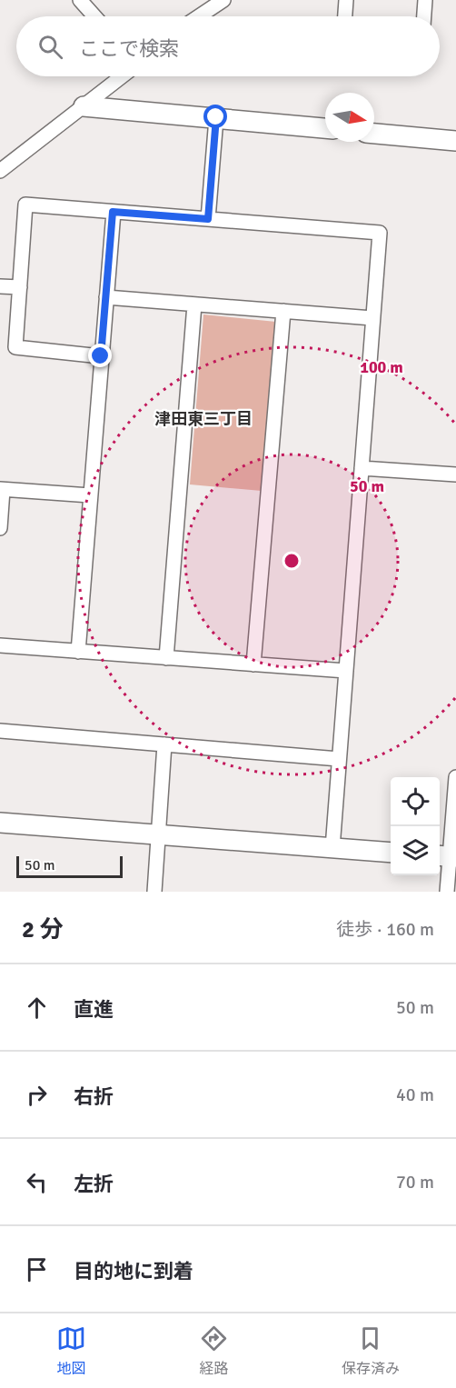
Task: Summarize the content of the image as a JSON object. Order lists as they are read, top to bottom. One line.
{"districts":["津田東三丁目"],"scale_bar":"50 m","north":"right","page":{"search":"ここで検索","scale":"50 m","heading":["2 分","徒歩 · 160 m"],"list":[["直進","50 m"],["右折","40 m"],["左折","70 m"],"目的地に到着"],"nav":["地図","経路","保存済み"]},"rings":["100 m","50 m"]}
